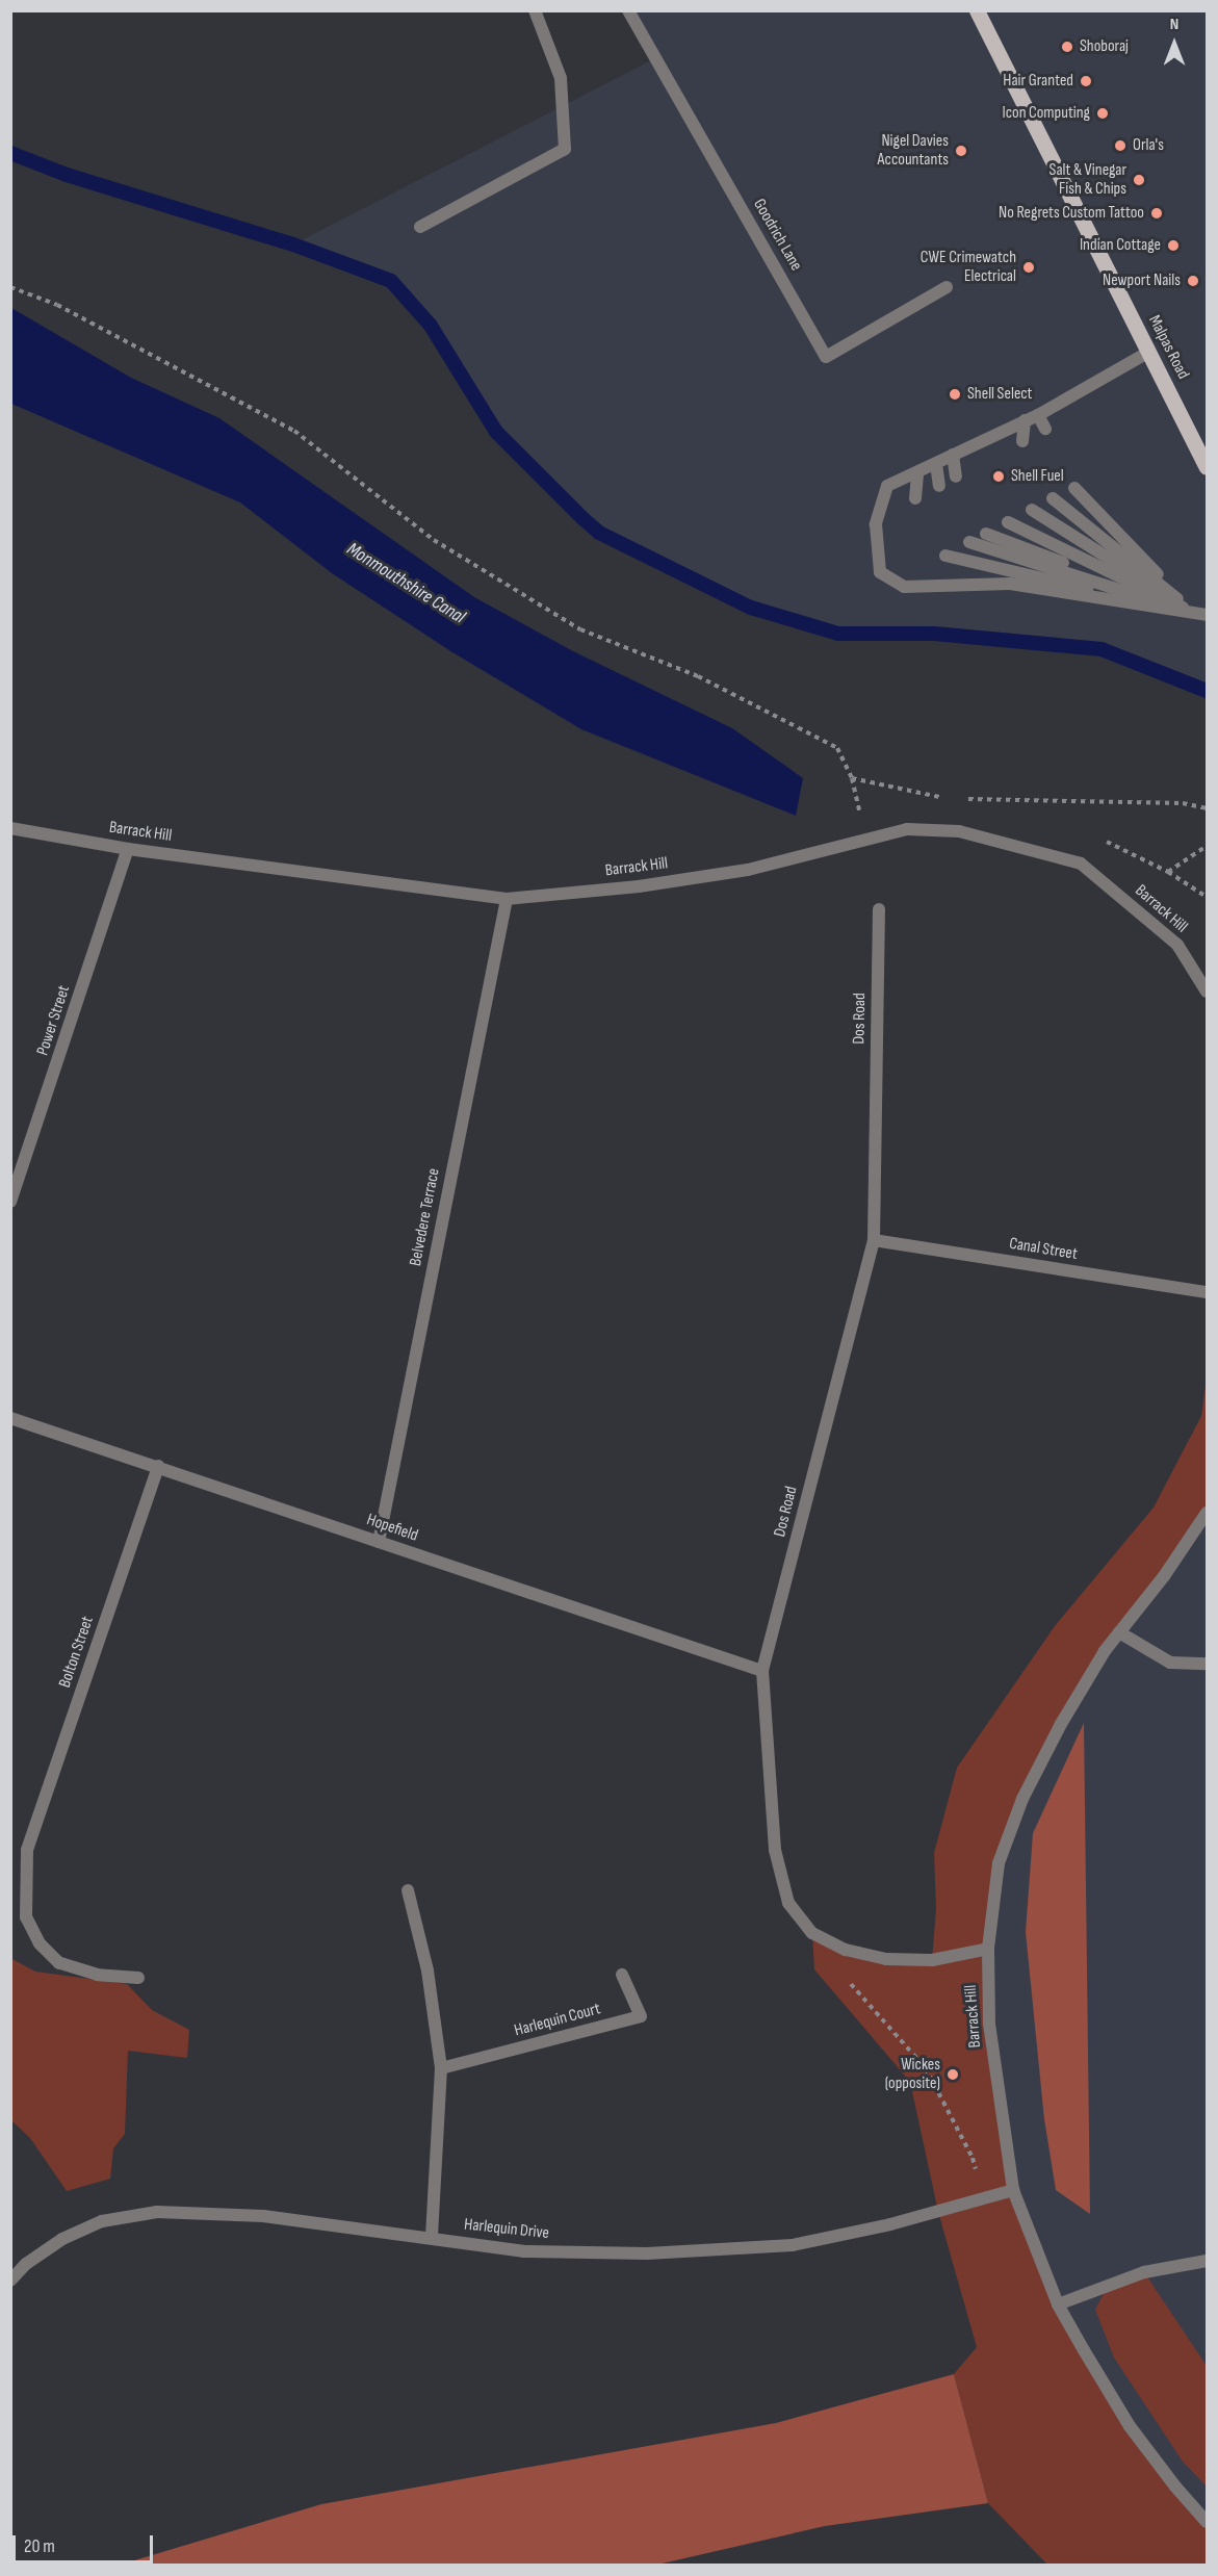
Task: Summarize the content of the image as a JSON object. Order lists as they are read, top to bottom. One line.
{"streets":{"main road":["Malpas Road"],"street":["Goodrich Lane","Barrack Hill","Dos Road","Power Street","Belvedere Terrace","Canal Street","Hopefield","Bolton Street","Harlequin Court","Harlequin Drive"]},"crossings":[["Barrack Hill","Dos Road"],["Barrack Hill","Power Street"],["Barrack Hill","Belvedere Terrace"],["Barrack Hill","Harlequin Drive"],["Dos Road","Canal Street"],["Dos Road","Hopefield"],["Belvedere Terrace","Hopefield"],["Hopefield","Bolton Street"]],"water":["Monmouthshire Canal"],"places":["Shoboraj","Hair Granted","Icon Computing","Orla's","Nigel Davies Accountants","Salt & Vinegar Fish & Chips","No Regrets Custom Tattoo","Indian Cottage","CWE Crimewatch Electrical","Newport Nails","Shell Select","Shell Fuel","Wickes (opposite)"],"scale_bar":"20 m","north":"top"}
